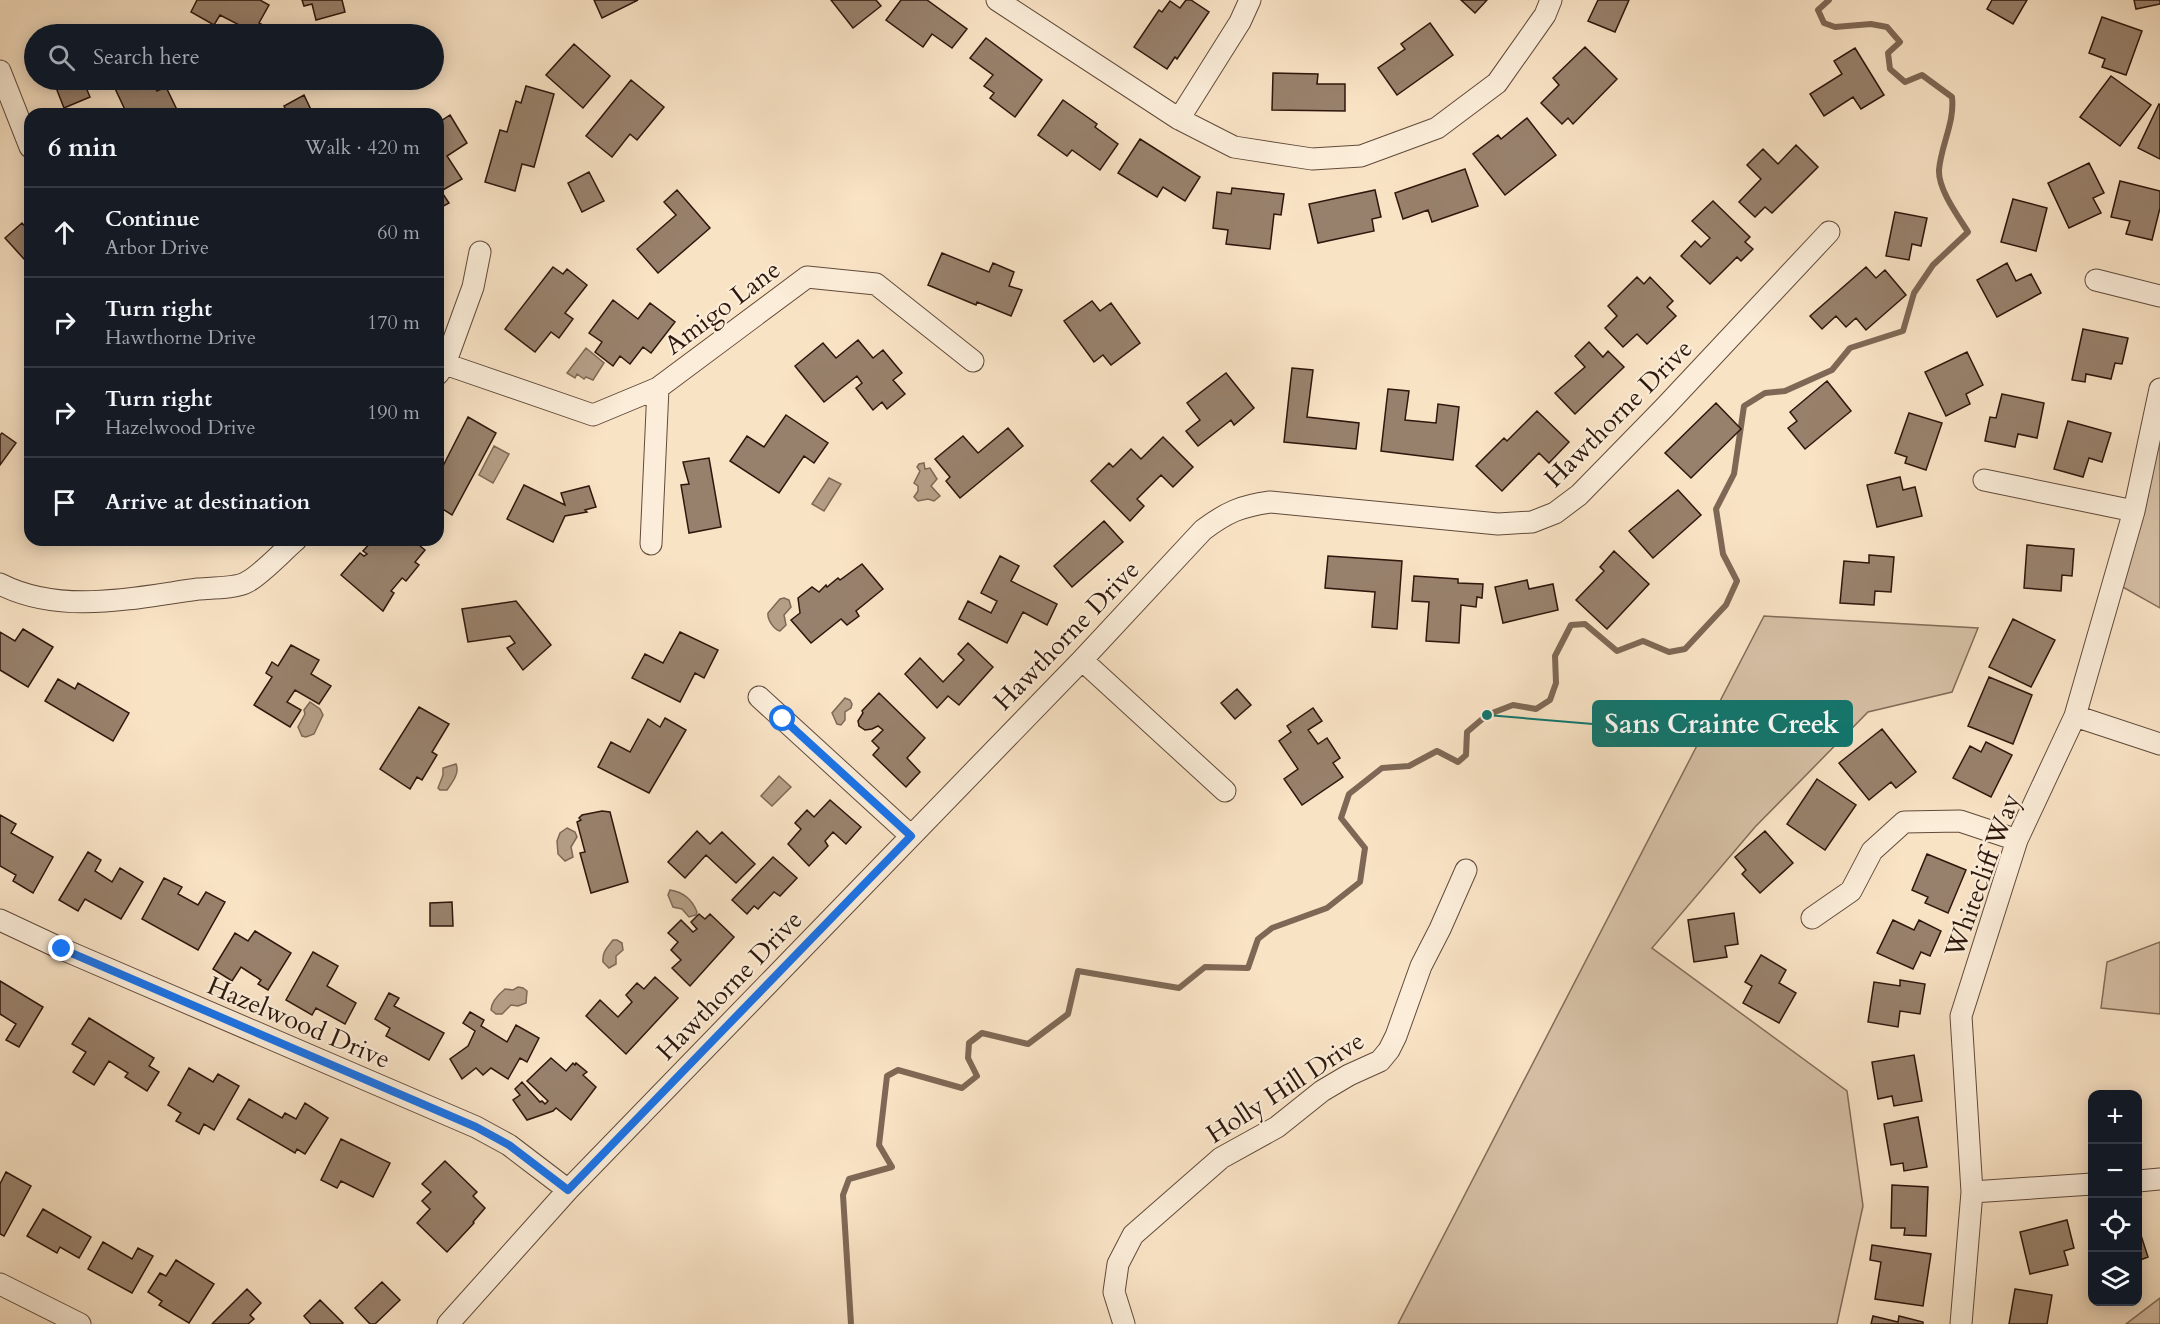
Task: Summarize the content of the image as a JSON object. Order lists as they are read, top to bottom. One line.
{"streets":{"street":["Amigo Lane","Hawthorne Drive","Whitecliff Way","Hazelwood Drive","Holly Hill Drive"]},"crossings":[["Hawthorne Drive","Hazelwood Drive"]],"places":["Sans Crainte Creek"],"page":{"search":"Search here","heading":["6 min","Walk · 420 m"],"list":[["Continue","Arbor Drive","60 m"],["Turn right","Hawthorne Drive","170 m"],["Turn right","Hazelwood Drive","190 m"],"Arrive at destination"],"map_buttons":["+","−"]}}
